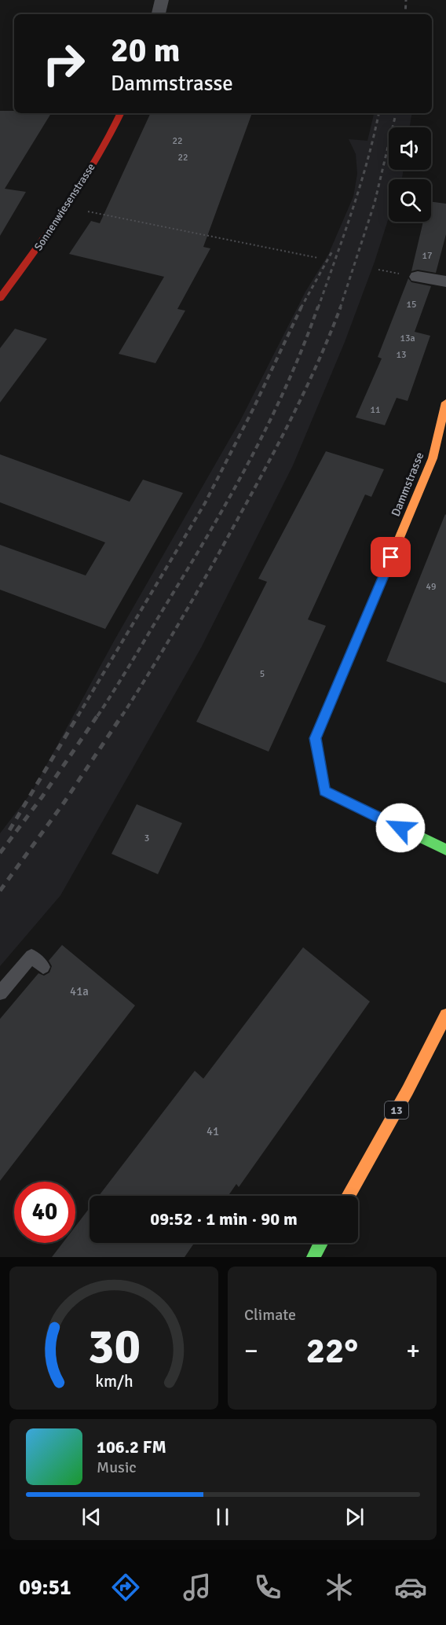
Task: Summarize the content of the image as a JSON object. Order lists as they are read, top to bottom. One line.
{"streets":{"street":["Sonnenwiesenstrasse","Dammstrasse","13"]},"house_numbers":["22","22","17","15","13a","13","11","49","5","3","41a","41"],"page":{"turn":["20 m","Dammstrasse"],"limit":"40","trip":"09:52 · 1 min · 90 m","tile":"Climate","heat":["−","22°","+"],"song":["106.2 FM","Music"],"tabs":"09:51","gauge":["30","km/h"]}}
